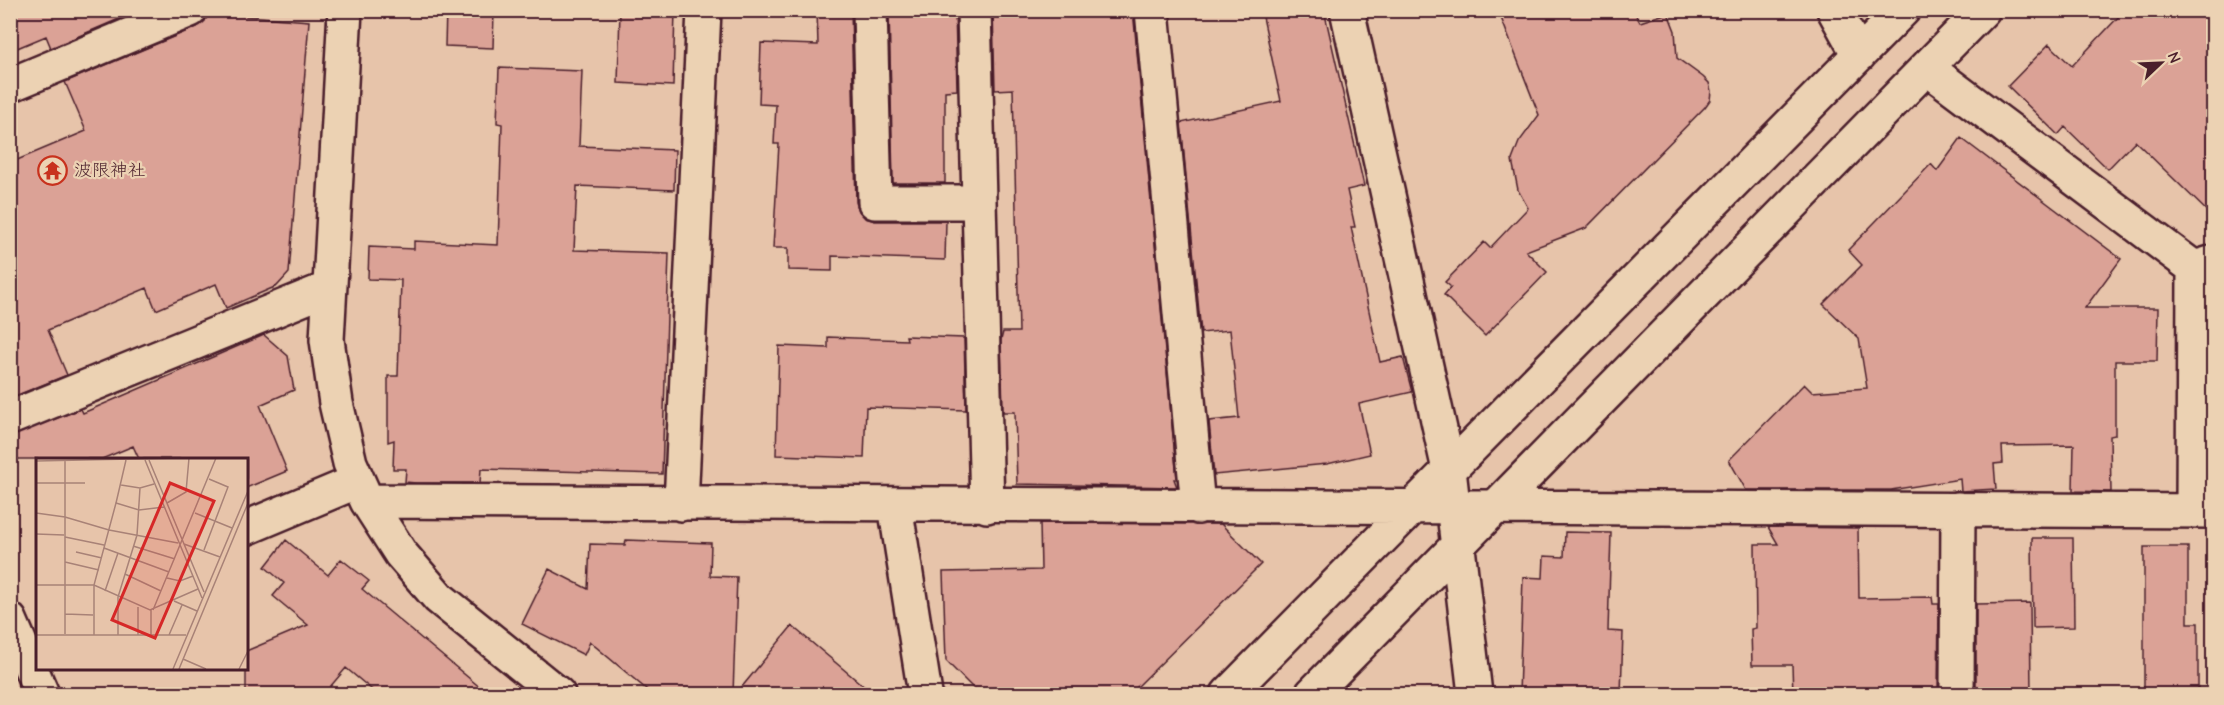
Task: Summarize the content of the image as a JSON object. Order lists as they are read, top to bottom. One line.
{"places":{"temple":["波限神社"]},"north":"top right"}
